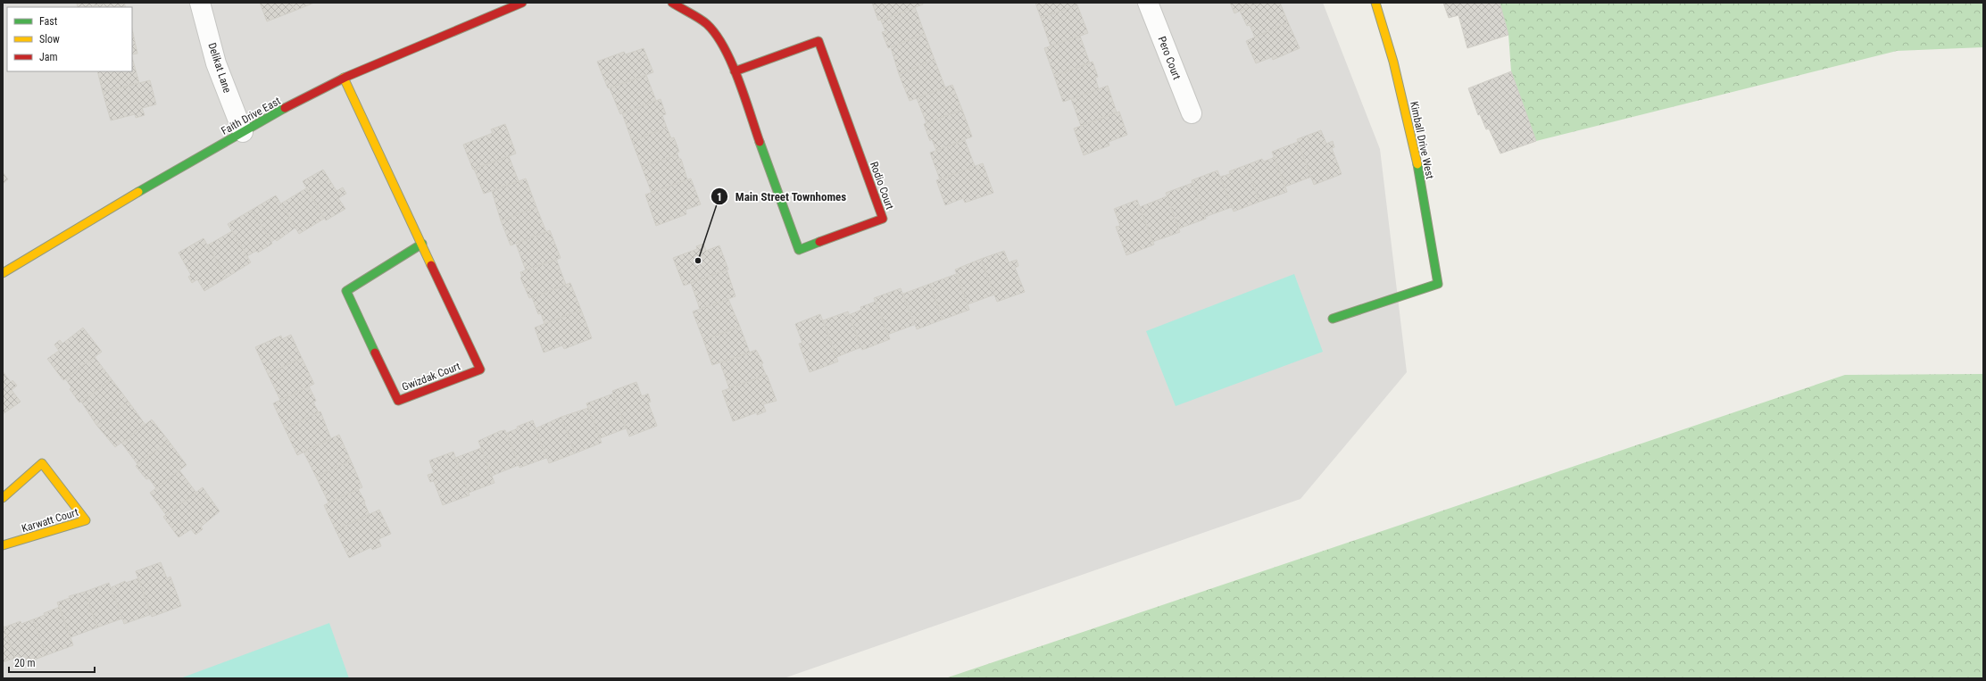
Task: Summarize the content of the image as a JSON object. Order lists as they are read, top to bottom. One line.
{"streets":{"street":["Pero Court","Delikat Lane","Faith Drive East","Kimball Drive West","Rodio Court","Gwizdak Court","Karwatt Court"]},"crossings":[["Delikat Lane","Faith Drive East"],["Faith Drive East","Gwizdak Court"]],"places":["Main Street Townhomes"],"legend":["Fast","Slow","Jam"],"scale_bar":"20 m"}
